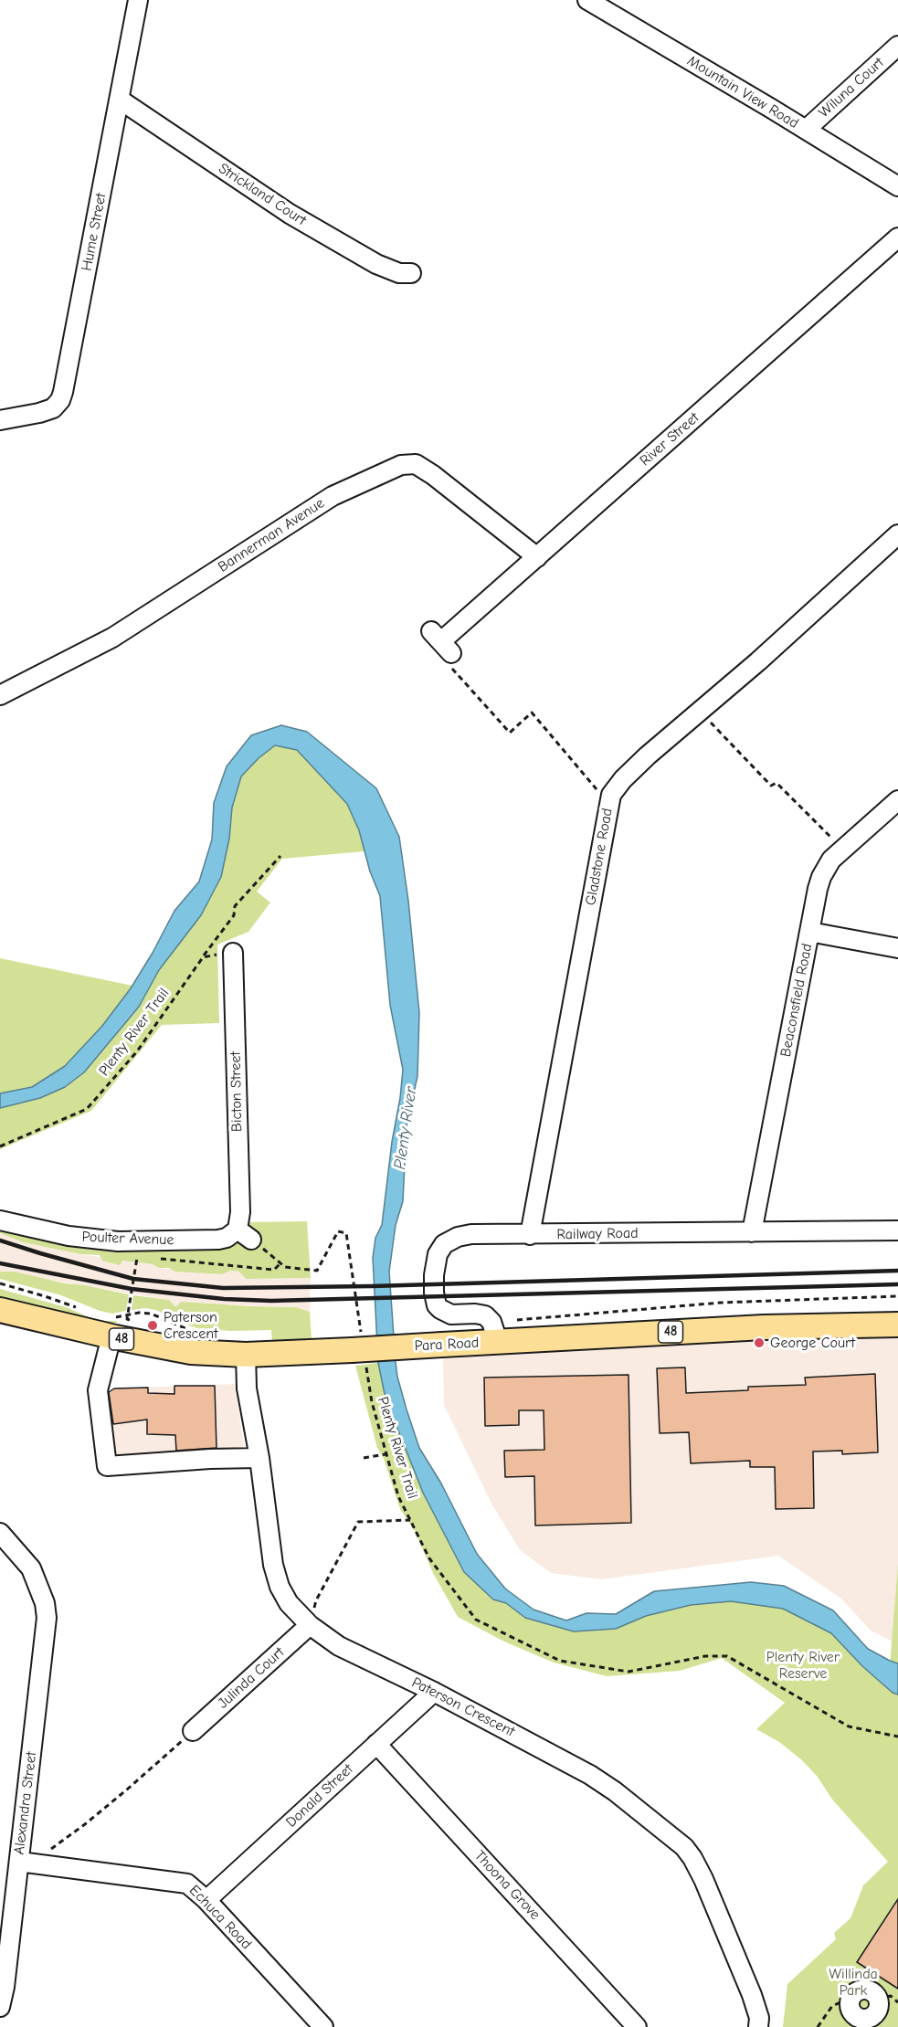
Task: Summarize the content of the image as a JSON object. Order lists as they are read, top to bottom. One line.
{"streets":{"main road":["48","Para Road"],"street":["Wiluna Court","Mountain View Road","Strickland Court","Hume Street","River Street","Bannerman Avenue","Gladstone Road","Beaconsfield Road","Bicton Street","Railway Road","Poulter Avenue","Julinda Court","Paterson Crescent","Donald Street","Alexandra Street","Thoona Grove","Echuca Road"],"path":["Plenty River Trail"]},"crossings":[["Wiluna Court","Mountain View Road"],["Strickland Court","Hume Street"],["River Street","Bannerman Avenue"],["Gladstone Road","Railway Road"],["Beaconsfield Road","Railway Road"],["Plenty River Trail","Bicton Street"],["Plenty River Trail","Poulter Avenue"],["Plenty River Trail","Para Road"],["Bicton Street","Poulter Avenue"],["Railway Road","Para Road"],["Para Road","Paterson Crescent"],["Julinda Court","Paterson Crescent"],["Paterson Crescent","Donald Street"],["Donald Street","Thoona Grove"],["Donald Street","Echuca Road"],["Alexandra Street","Echuca Road"]],"water":["Plenty River"],"parks":["Plenty River Reserve","Willinda Park"],"places":["Paterson Crescent","George Court"]}
